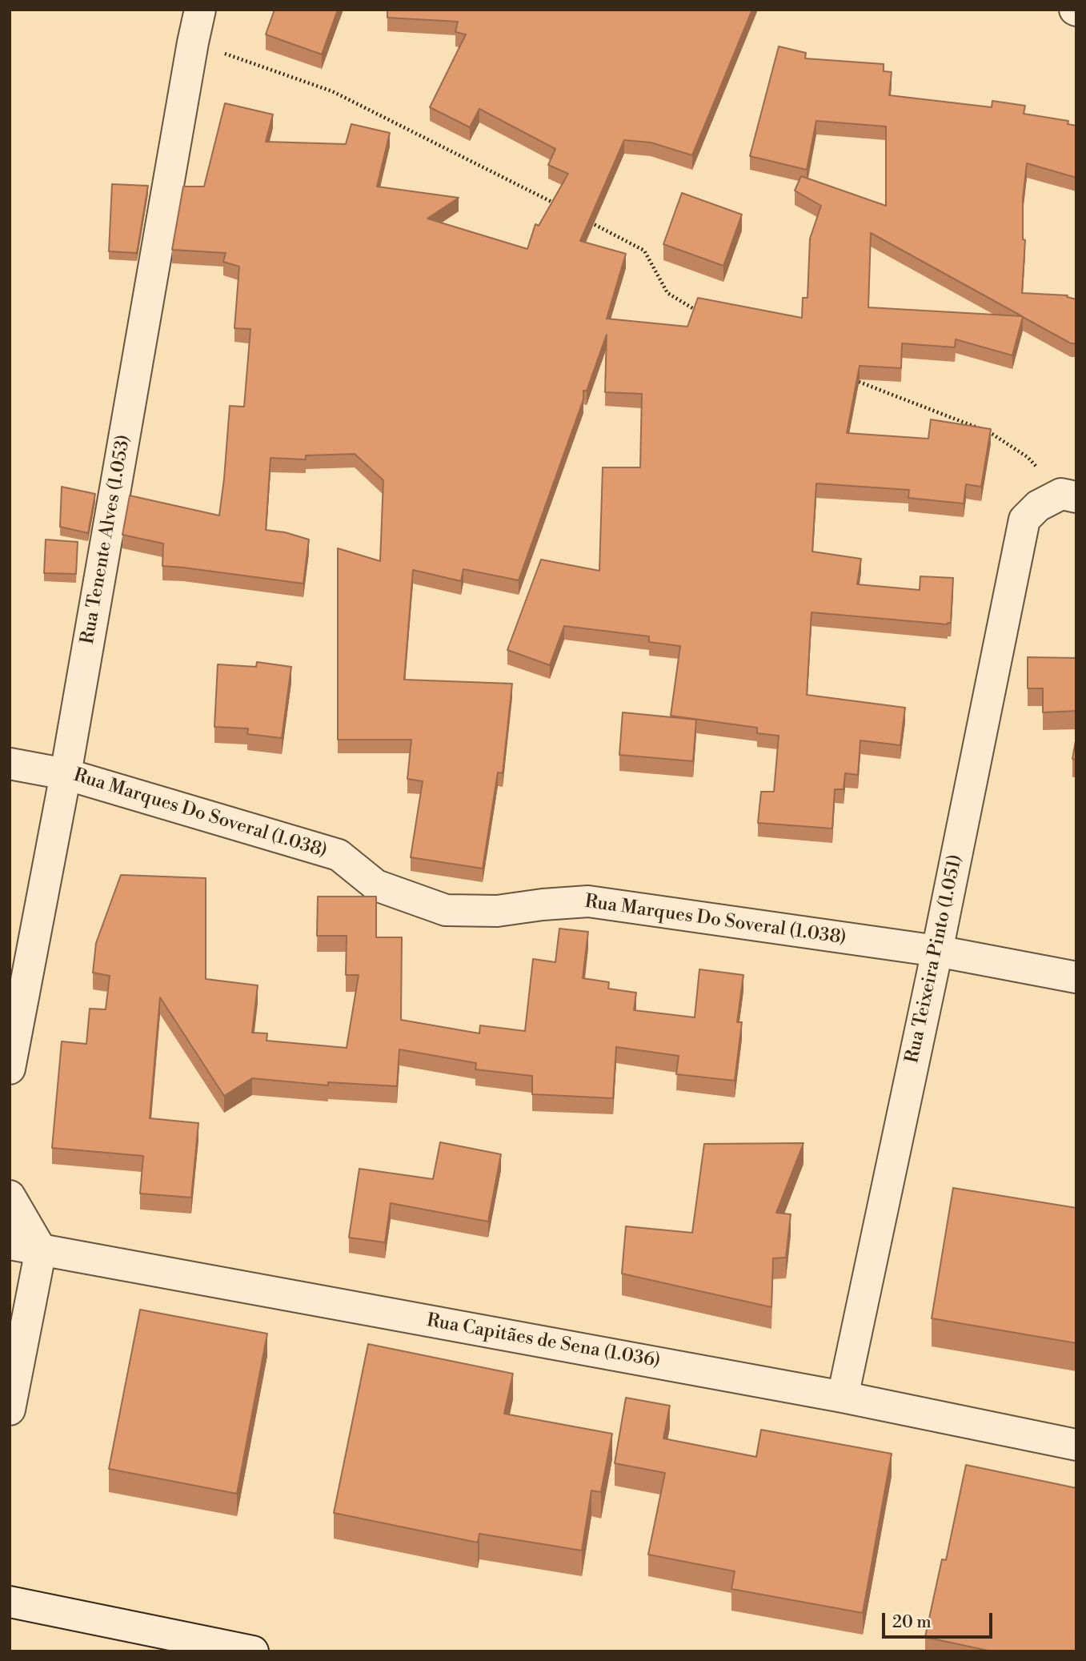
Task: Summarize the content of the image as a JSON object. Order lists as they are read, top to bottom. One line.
{"streets":{"street":["Rua Tenente Alves (1.053)","Rua Marques Do Soveral (1.038)","Rua Teixeira Pinto (1.051)","Rua Capitães de Sena (1.036)"]},"crossings":[["Rua Tenente Alves (1.053)","Rua Marques Do Soveral (1.038)"],["Rua Marques Do Soveral (1.038)","Rua Teixeira Pinto (1.051)"],["Rua Teixeira Pinto (1.051)","Rua Capitães de Sena (1.036)"]],"scale_bar":"20 m"}
